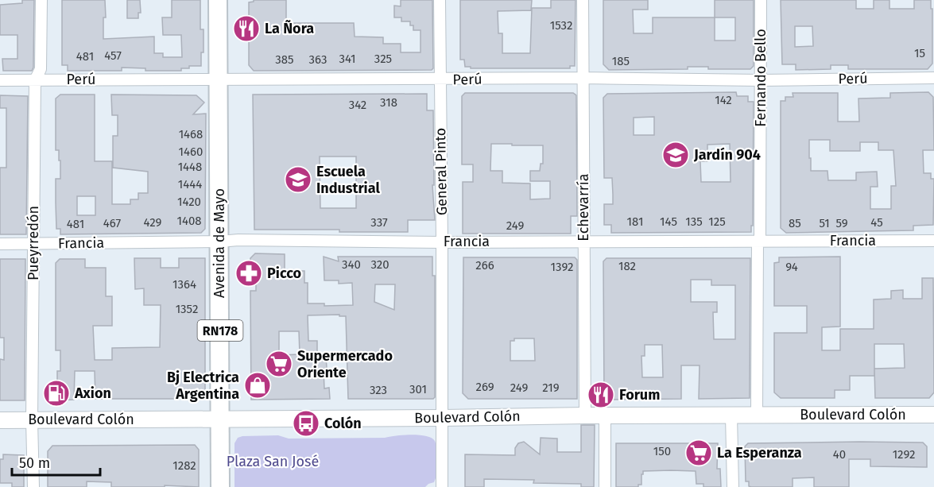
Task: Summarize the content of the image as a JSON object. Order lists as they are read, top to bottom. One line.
{"streets":{"main road":["Avenida de Mayo","RN178","Boulevard Colón"],"street":["Fernando Bello","Perú","General Pinto","Echevarría","Francia","Pueyrredón"]},"crossings":[["Fernando Bello","Perú"],["Fernando Bello","Francia"],["Fernando Bello","Boulevard Colón"],["Perú","General Pinto"],["Perú","Echevarría"],["Perú","Pueyrredón"],["Perú","Avenida de Mayo"],["General Pinto","Francia"],["General Pinto","Boulevard Colón"],["Echevarría","Francia"],["Echevarría","Boulevard Colón"],["Francia","Pueyrredón"],["Francia","Avenida de Mayo"],["Pueyrredón","Boulevard Colón"],["Avenida de Mayo","Boulevard Colón"]],"parks":["Plaza San José"],"places":{"restaurant":["La Ñora","Forum"],"school or university":["Jardín 904","Escuela Industrial"],"pharmacy":["Picco"],"supermarket":["Supermercado Oriente","La Esperanza"],"shop":["Bj Electrica Argentina"],"fuel station":["Axion"],"bus stop":["Colón"]},"house_numbers":["1532","15","457","481","341","325","385","363","185","142","318","342","1468","1460","1448","1444","1420","1408","181","145","135","125","429","337","45","467","85","51","59","481","249","340","320","266","182","1392","94","1364","1352","269","249","219","301","323","150","40","1292","1282"],"scale_bar":"50 m"}
